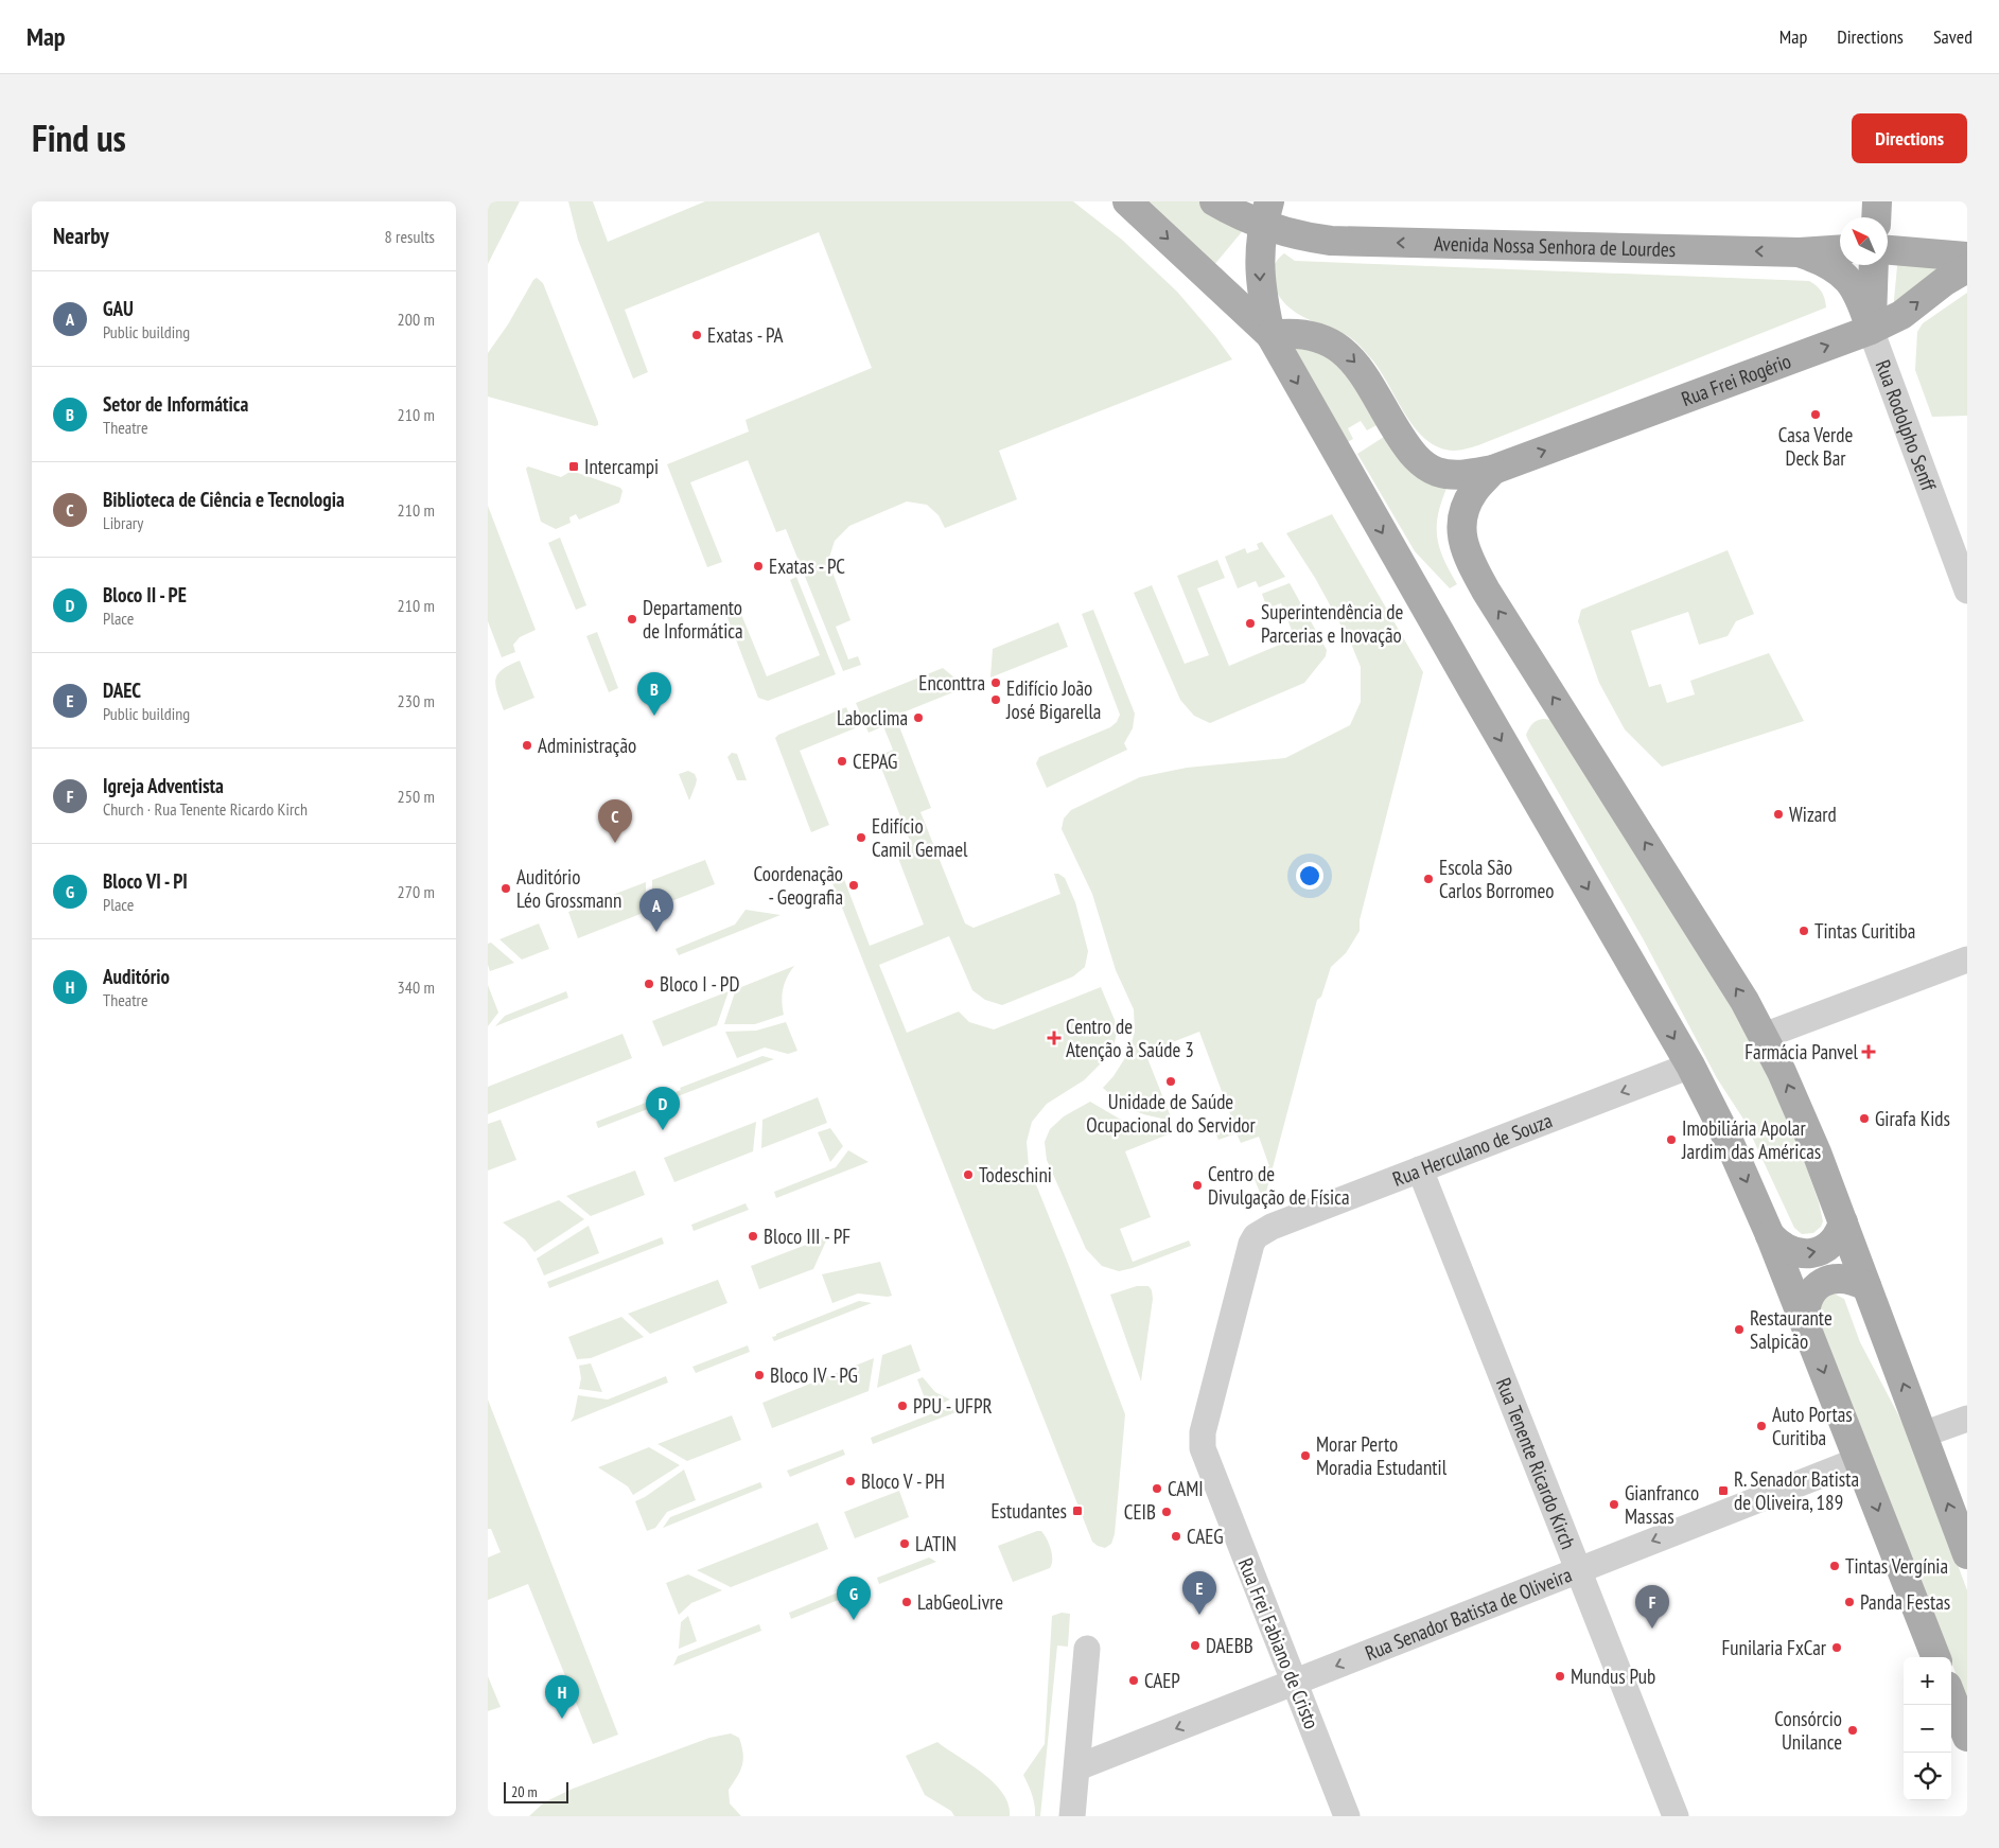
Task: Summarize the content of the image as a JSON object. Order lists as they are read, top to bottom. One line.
{"streets":{"main road":["Avenida Nossa Senhora de Lourdes","Rua Frei Rogério","Rua Rodolpho Senff"],"street":["Rua Herculano de Souza","Rua Tenente Ricardo Kirch","Rua Senador Batista de Oliveira","Rua Frei Fabiano de Cristo"]},"crossings":[["Rua Frei Rogério","Rua Rodolpho Senff"],["Rua Herculano de Souza","Rua Tenente Ricardo Kirch"],["Rua Herculano de Souza","Rua Frei Fabiano de Cristo"],["Rua Tenente Ricardo Kirch","Rua Senador Batista de Oliveira"],["Rua Senador Batista de Oliveira","Rua Frei Fabiano de Cristo"]],"one_way":["Avenida Nossa Senhora de Lourdes","Rua Frei Rogério","Rua Herculano de Souza","Rua Senador Batista de Oliveira"],"places":{"other":["Exatas - PA","Casa Verde Deck Bar","Exatas - PC","Departamento de Informática","Superintendência de Parcerias e Inovação","Enconttra","Edifício João José Bigarella","Laboclima","Administração","CEPAG","Wizard","Edifício Camil Gemael","Escola São Carlos Borromeo","Coordenação - Geografia","Auditório Léo Grossmann","Tintas Curitiba","Bloco I - PD","Unidade de Saúde Ocupacional do Servidor","Girafa Kids","Imobiliária Apolar Jardim das Américas","Todeschini","Centro de Divulgação de Física","Bloco III - PF","Restaurante Salpicão","Bloco IV - PG","PPU - UFPR","Auto Portas Curitiba","Morar Perto Moradia Estudantil","Bloco V - PH","CAMI","Gianfranco Massas","CEIB","CAEG","LATIN","Tintas Vergínia","LabGeoLivre","Panda Festas","DAEBB","Funilaria FxCar","Mundus Pub","CAEP","Consórcio Unilance"],"transit":["Intercampi","R. Senador Batista de Oliveira, 189","Estudantes"],"health":["Centro de Atenção à Saúde 3","Farmácia Panvel"]},"scale_bar":"20 m","north":"top left","page":{"header":"Map","nav":["Map","Directions","Saved"],"title":"Find us","buttons":"Directions","heading":["Nearby","8 results"],"list":[{"mark":"A","name":"GAU","note":"Public building","value":"200 m"},{"mark":"B","name":"Setor de Informática","note":"Theatre","value":"210 m"},{"mark":"C","name":"Biblioteca de Ciência e Tecnologia","note":"Library","value":"210 m"},{"mark":"D","name":"Bloco II - PE","note":"Place","value":"210 m"},{"mark":"E","name":"DAEC","note":"Public building","value":"230 m"},{"mark":"F","name":"Igreja Adventista","note":"Church · Rua Tenente Ricardo Kirch","value":"250 m"},{"mark":"G","name":"Bloco VI - PI","note":"Place","value":"270 m"},{"mark":"H","name":"Auditório","note":"Theatre","value":"340 m"}],"pins":["B","C","A","D","E","G","F","H"],"map_buttons":["+","−"],"scale":"20 m"}}
